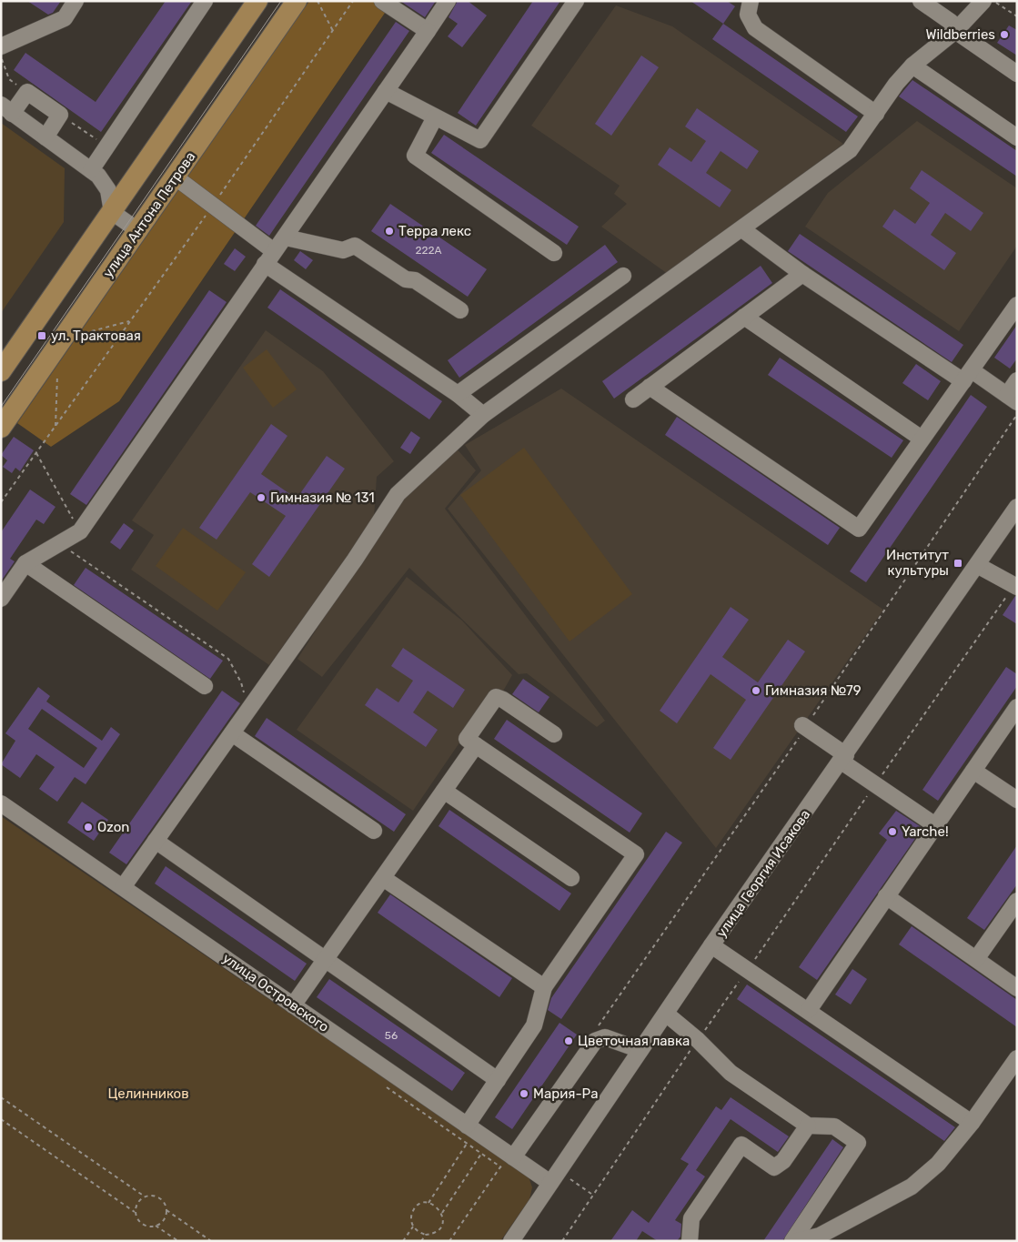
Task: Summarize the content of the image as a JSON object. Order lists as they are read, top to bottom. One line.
{"streets":{"main road":["улица Антона Петрова"],"street":["улица Георгия Исакова","улица Островского"]},"crossings":[["улица Георгия Исакова","улица Островского"]],"parks":["Целинников"],"places":{"other":["Wildberries","Терра лекс","Гимназия № 131","Гимназия №79","Ozon","Yarche!","Цветочная лавка","Мария-Ра"],"transit":["ул. Трактовая","Институт культуры"]},"house_numbers":["222А","56"]}
